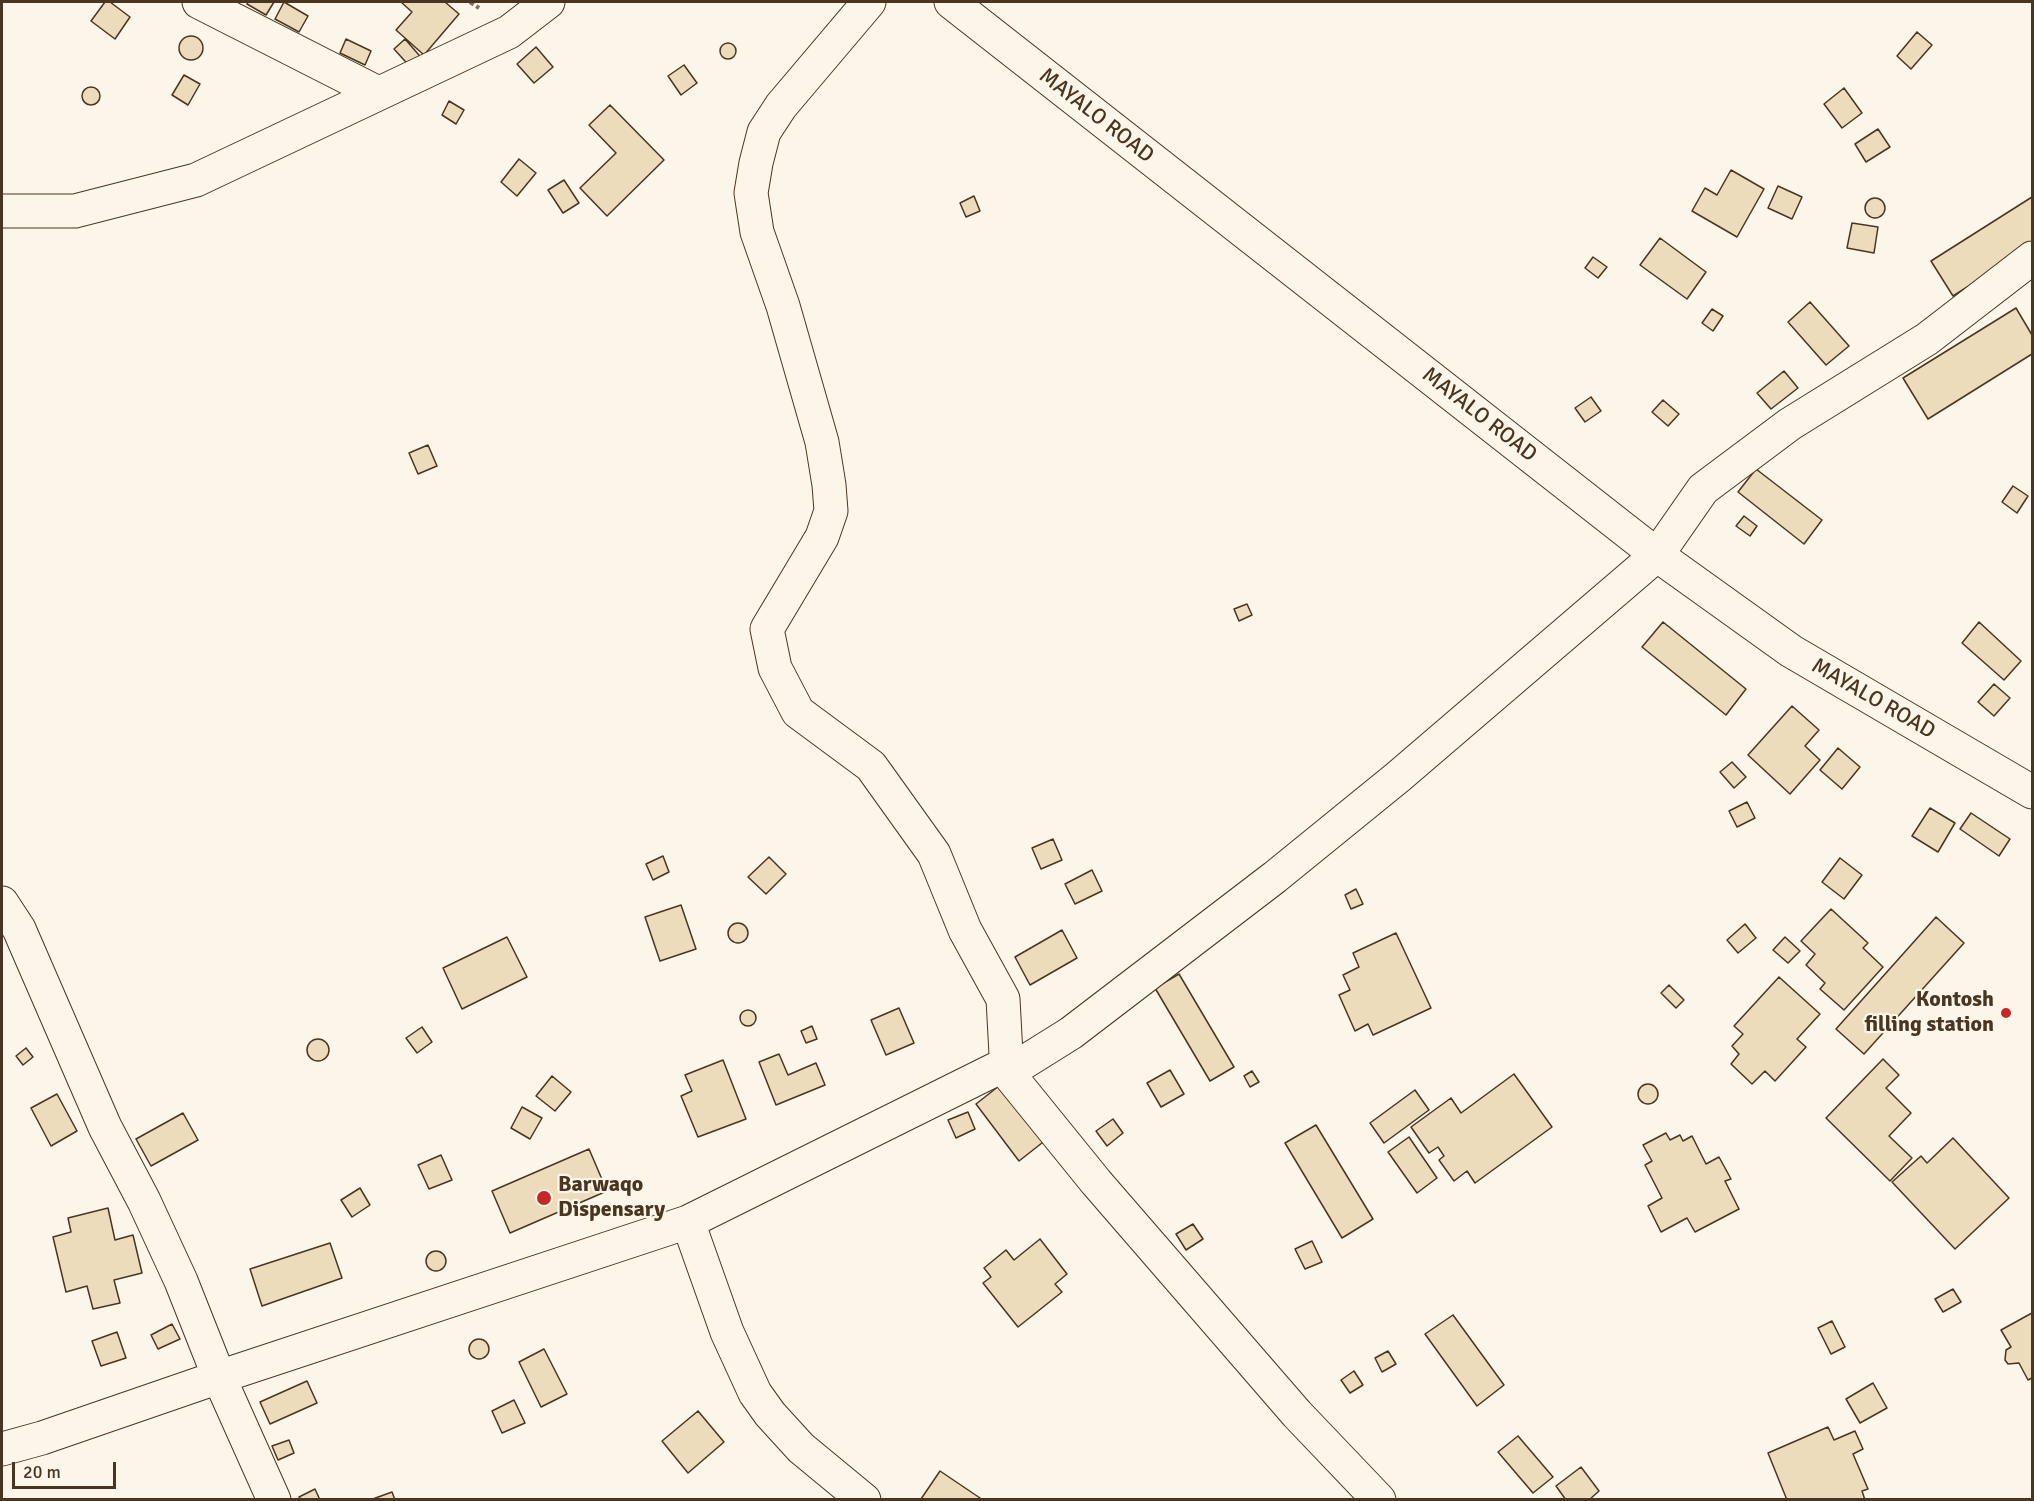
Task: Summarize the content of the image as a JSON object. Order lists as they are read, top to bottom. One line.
{"streets":{"street":["MAYALO ROAD"]},"places":["Kontosh filling station","Barwaqo Dispensary"],"scale_bar":"20 m"}
